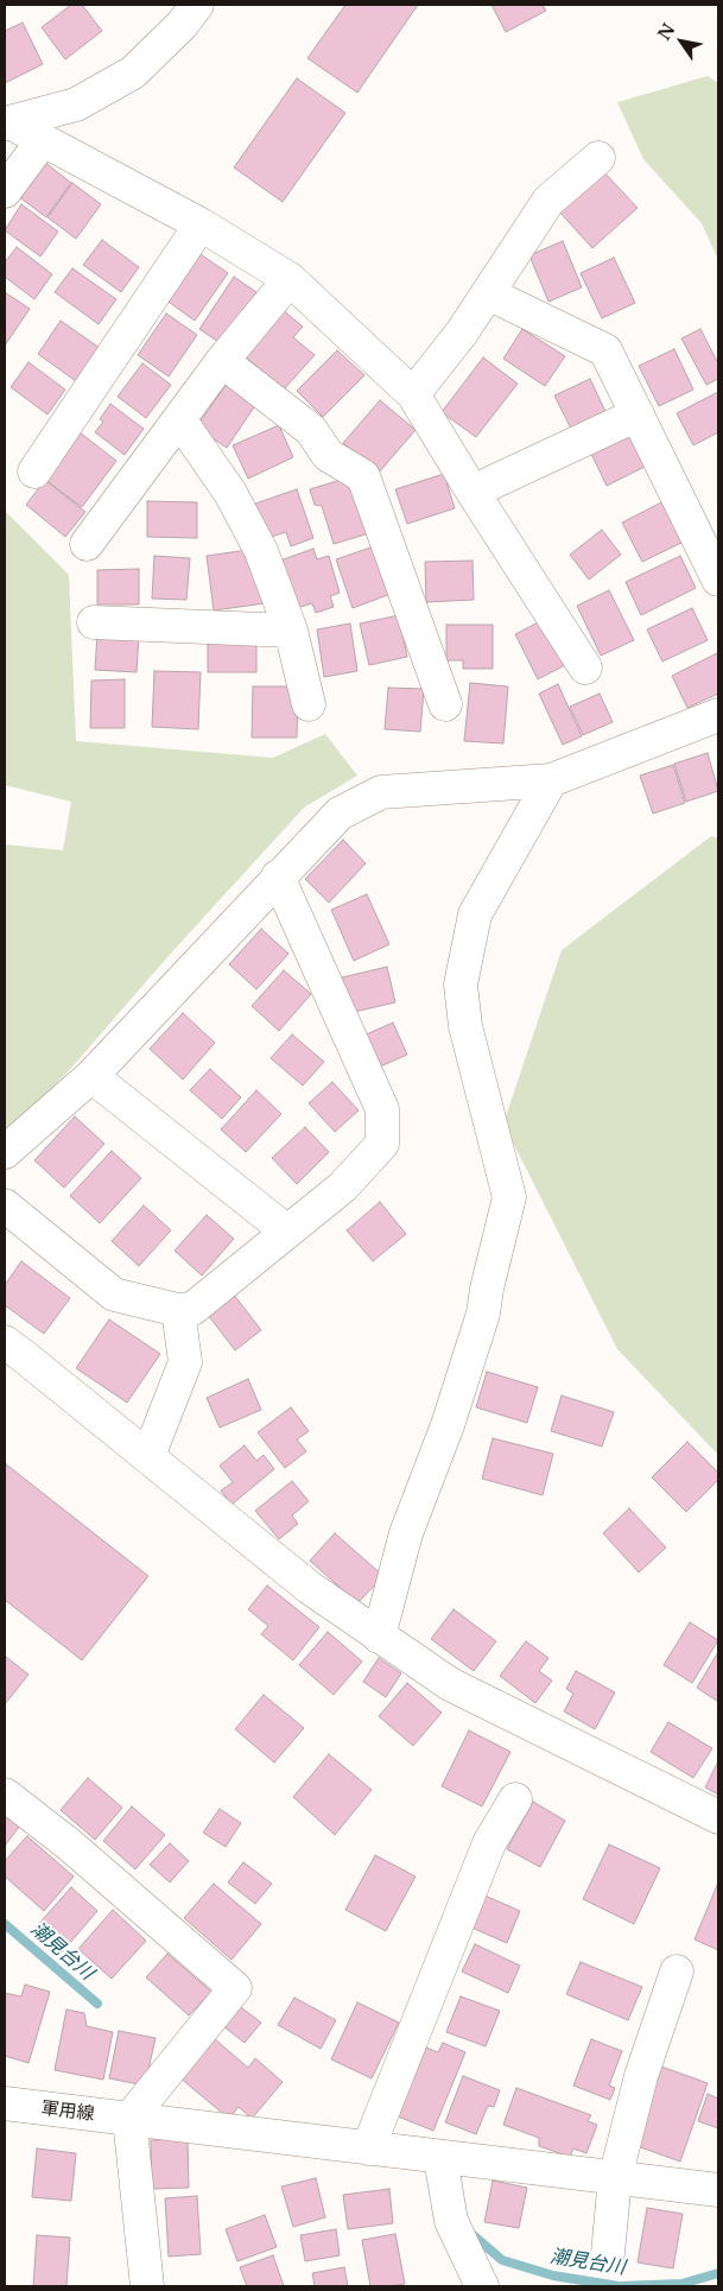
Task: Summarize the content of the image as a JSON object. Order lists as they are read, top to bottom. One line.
{"streets":{"street":["軍用線"]},"water":["潮見台川"],"north":"top left"}
